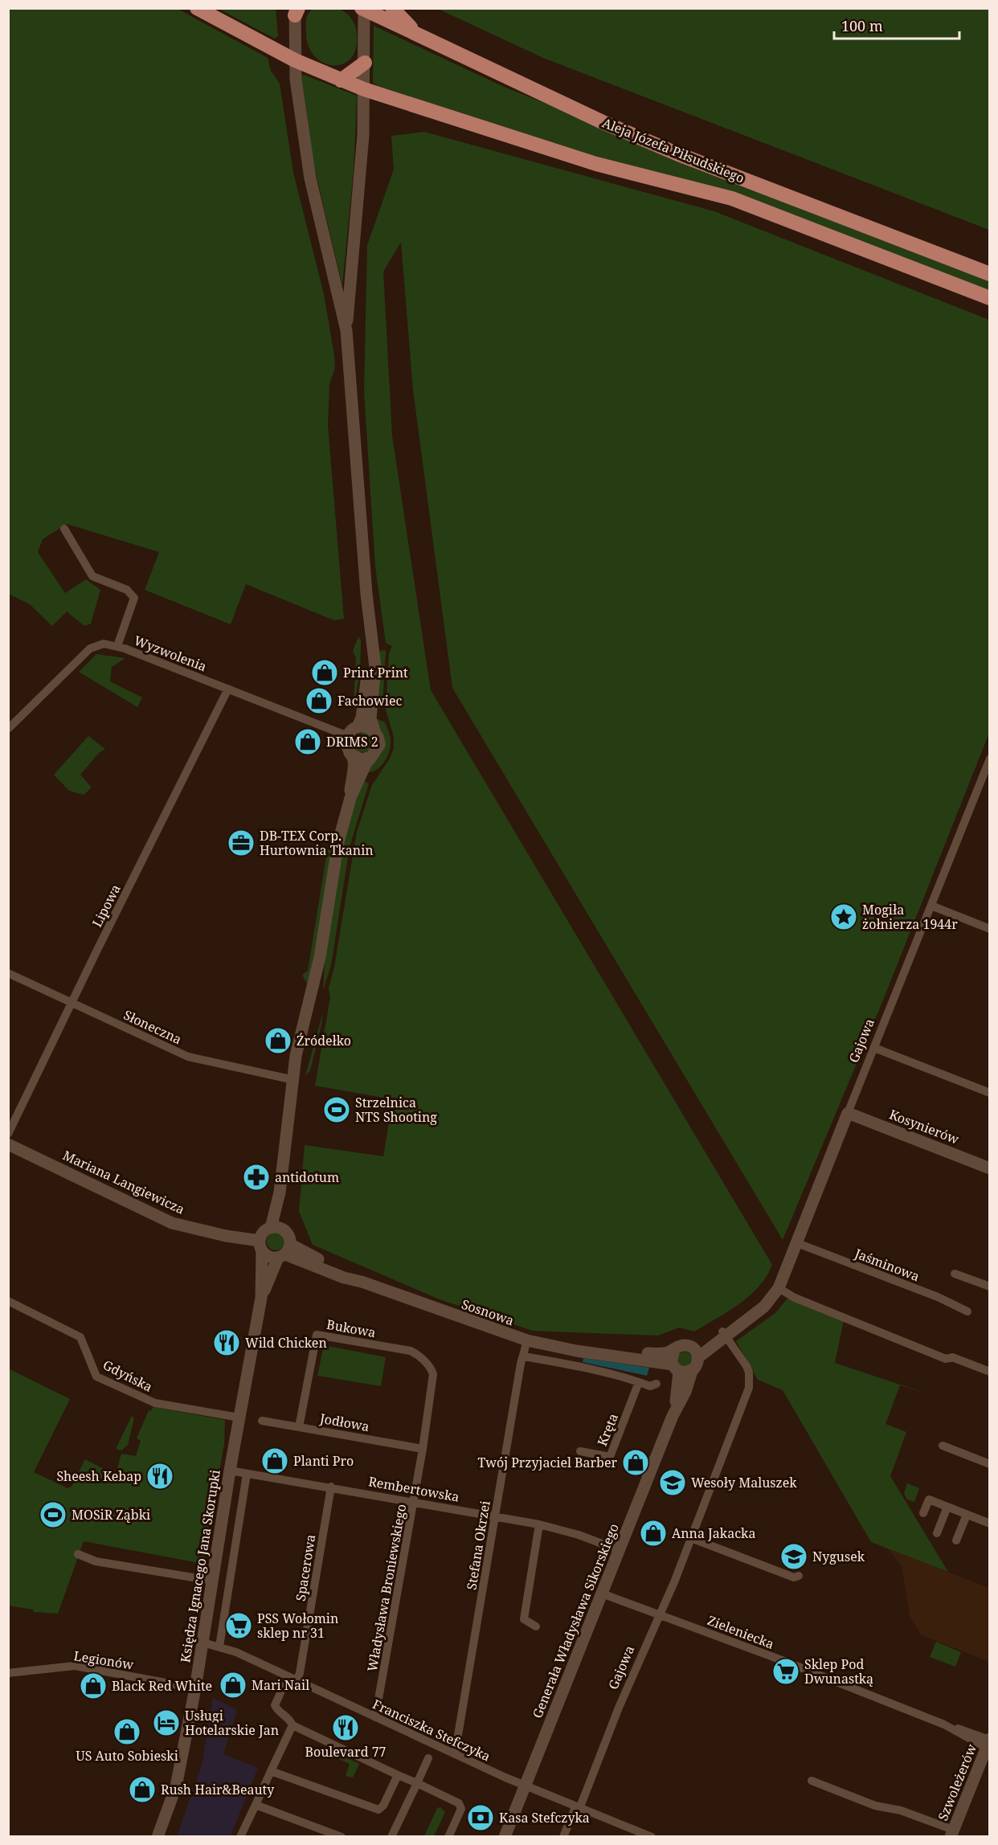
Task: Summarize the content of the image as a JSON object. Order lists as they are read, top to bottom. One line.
{"streets":{"main road":["Aleja Józefa Piłsudskiego","Gajowa","Kosynierów","Mariana Langiewicza","Sosnowa","Księdza Ignacego Jana Skorupki","Generała Władysława Sikorskiego","Szwoleżerów"],"street":["Wyzwolenia","Lipowa","Słoneczna","Jaśminowa","Bukowa","Gdyńska","Jodłowa","Kręta","Rembertowska","Stefana Okrzei","Spacerowa","Władysława Broniewskiego","Zieleniecka","Legionów","Franciszka Stefczyka"]},"crossings":[["Wyzwolenia","Lipowa"],["Lipowa","Słoneczna"],["Gajowa","Kosynierów"],["Gajowa","Jaśminowa"],["Gajowa","Sosnowa"],["Gajowa","Generała Władysława Sikorskiego"],["Gajowa","Zieleniecka"],["Gajowa","Franciszka Stefczyka"],["Mariana Langiewicza","Sosnowa"],["Mariana Langiewicza","Księdza Ignacego Jana Skorupki"],["Sosnowa","Stefana Okrzei"],["Sosnowa","Księdza Ignacego Jana Skorupki"],["Sosnowa","Generała Władysława Sikorskiego"],["Bukowa","Jodłowa"],["Bukowa","Władysława Broniewskiego"],["Gdyńska","Księdza Ignacego Jana Skorupki"],["Jodłowa","Władysława Broniewskiego"],["Rembertowska","Stefana Okrzei"],["Rembertowska","Księdza Ignacego Jana Skorupki"],["Rembertowska","Spacerowa"],["Rembertowska","Władysława Broniewskiego"],["Rembertowska","Generała Władysława Sikorskiego"],["Stefana Okrzei","Franciszka Stefczyka"],["Księdza Ignacego Jana Skorupki","Legionów"],["Księdza Ignacego Jana Skorupki","Franciszka Stefczyka"],["Spacerowa","Franciszka Stefczyka"],["Władysława Broniewskiego","Franciszka Stefczyka"],["Generała Władysława Sikorskiego","Zieleniecka"],["Generała Władysława Sikorskiego","Franciszka Stefczyka"],["Zieleniecka","Szwoleżerów"]],"places":{"shop":["Print Print","Fachowiec","DRIMS 2","Źródełko","Planti Pro","Twój Przyjaciel Barber","Anna Jakacka","Mari Nail","Black Red White","US Auto Sobieski","Rush Hair&Beauty"],"office":["DB-TEX Corp. Hurtownia Tkanin"],"place":["Mogiła żołnierza 1944r"],"sports":["Strzelnica NTS Shooting","MOSiR Ząbki"],"pharmacy":["antidotum"],"restaurant":["Wild Chicken","Sheesh Kebap","Boulevard 77"],"school or university":["Wesoły Maluszek","Nygusek"],"supermarket":["PSS Wołomin sklep nr 31","Sklep Pod Dwunastką"],"hotel":["Usługi Hotelarskie Jan"],"bank":["Kasa Stefczyka"]},"scale_bar":"100 m"}
